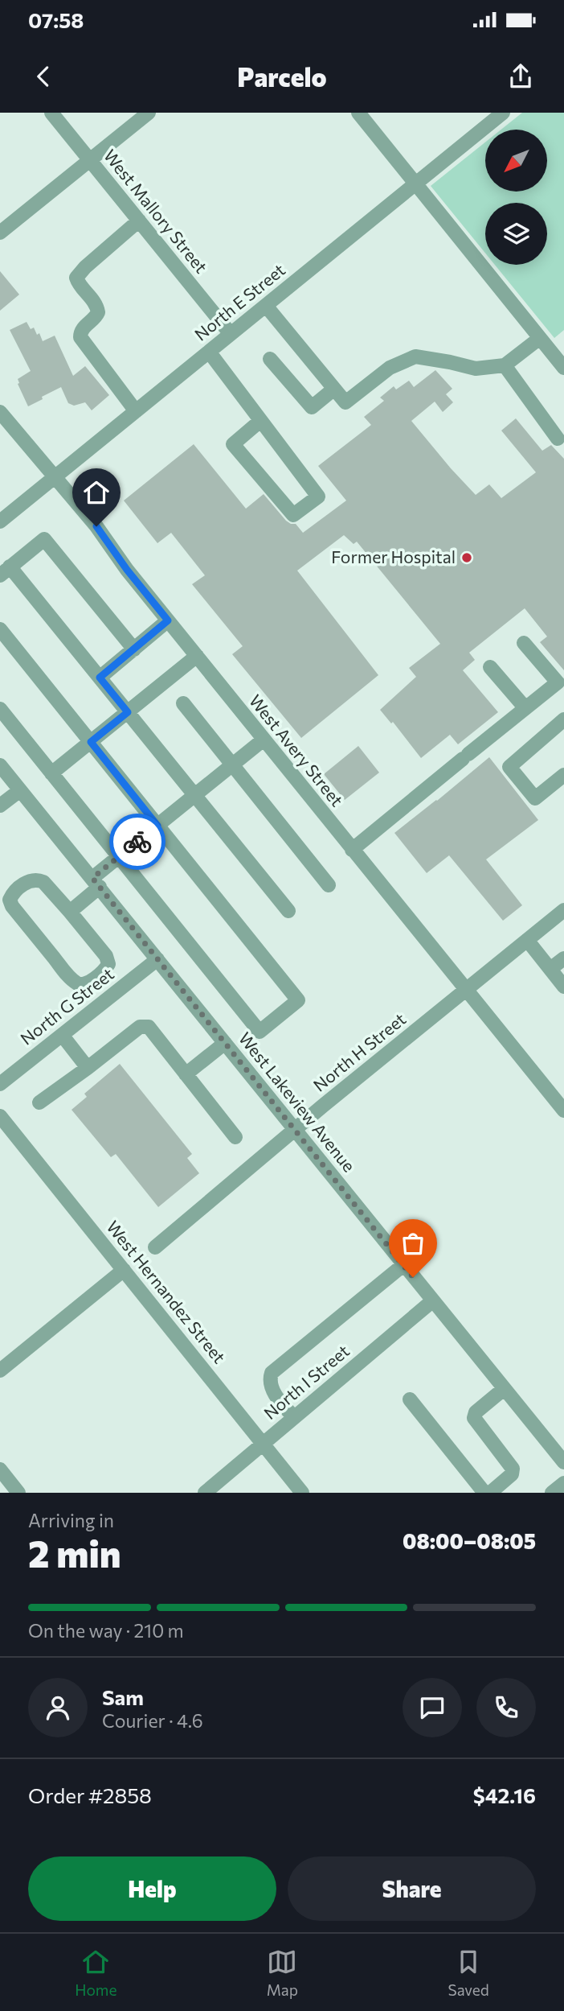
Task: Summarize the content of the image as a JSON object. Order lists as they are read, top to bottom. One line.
{"streets":{"street":["West Mallory Street","North E Street","West Avery Street","North G Street","North H Street","West Lakeview Avenue","West Hernandez Street","North I Street"]},"crossings":[["West Mallory Street","North E Street"],["North E Street","West Avery Street"],["West Avery Street","North H Street"],["North G Street","West Lakeview Avenue"],["North H Street","West Lakeview Avenue"],["West Lakeview Avenue","North I Street"],["West Hernandez Street","North I Street"]],"places":["Former Hospital"],"north":"bottom left","page":{"status":"07:58","header":"Parcelo","heading":["2 min","Arriving in","08:00–08:05"],"panel":["Sam","Courier · 4.6","Order #2858","$42.16"],"bar":"On the way · 210 m","buttons":["Help","Share"],"tabs":["Home","Map","Saved"]}}
